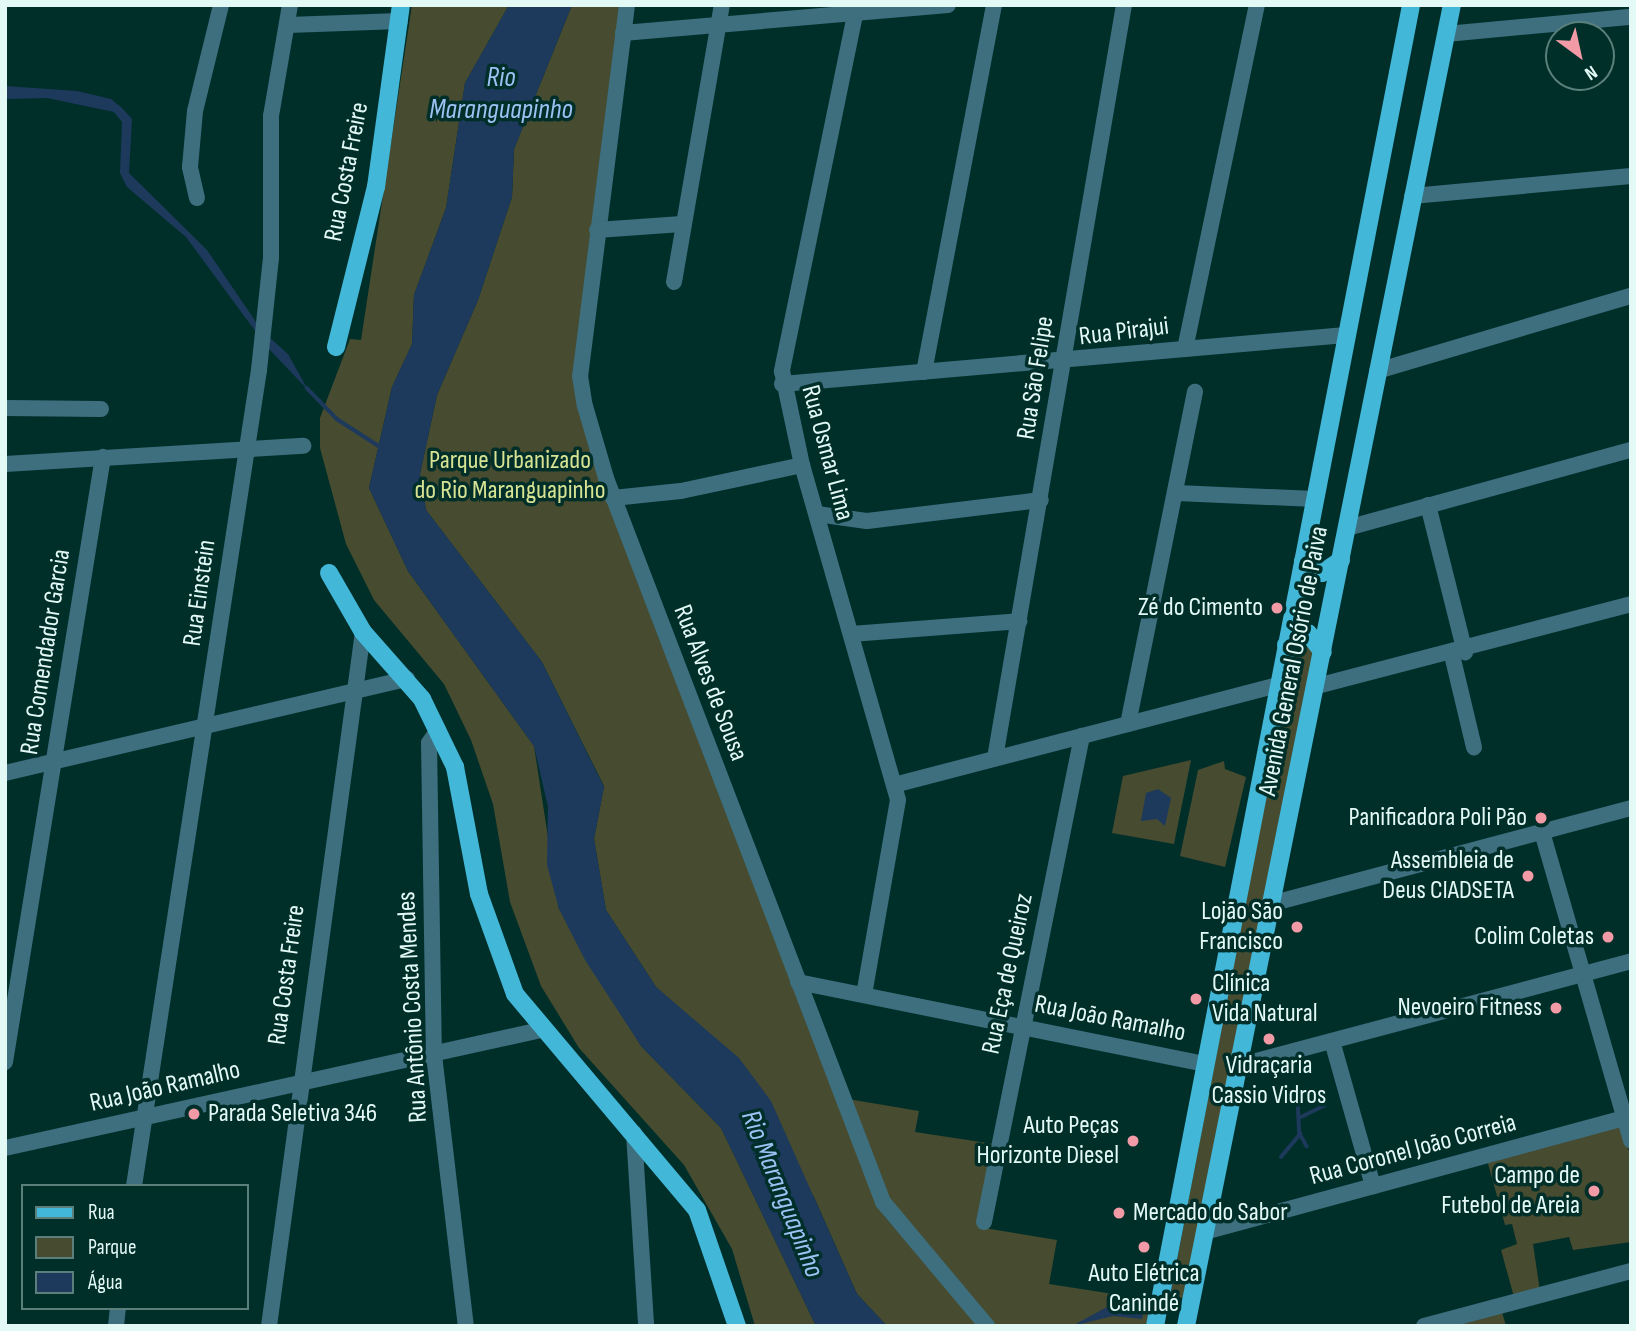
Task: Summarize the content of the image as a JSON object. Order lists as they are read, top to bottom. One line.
{"streets":{"main road":["Rua Costa Freire","Avenida General Osório de Paiva"],"street":["Rua Pirajui","Rua São Felipe","Rua Osmar Lima","Rua Einstein","Rua Comendador Garcia","Rua Alves de Sousa","Rua Eça de Queiroz","Rua Antônio Costa Mendes","Rua João Ramalho","Rua Coronel João Correia"]},"crossings":[["Rua Costa Freire","Rua João Ramalho"],["Rua Pirajui","Rua São Felipe"],["Rua Pirajui","Rua Osmar Lima"],["Rua Pirajui","Avenida General Osório de Paiva"],["Rua Osmar Lima","Rua João Ramalho"],["Rua Einstein","Rua João Ramalho"],["Avenida General Osório de Paiva","Rua João Ramalho"],["Avenida General Osório de Paiva","Rua Coronel João Correia"],["Rua Alves de Sousa","Rua João Ramalho"],["Rua Eça de Queiroz","Rua João Ramalho"],["Rua Antônio Costa Mendes","Rua João Ramalho"]],"water":["Rio Maranguapinho"],"parks":["Parque Urbanizado do Rio Maranguapinho"],"places":["Zé do Cimento","Panificadora Poli Pão","Assembleia de Deus CIADSETA","Lojão São Francisco","Colim Coletas","Clínica Vida Natural","Nevoeiro Fitness","Vidraçaria Cassio Vidros","Parada Seletiva 346","Auto Peças Horizonte Diesel","Campo de Futebol de Areia","Mercado do Sabor","Auto Elétrica Canindé"],"legend":["Rua","Parque","Água"],"north":"bottom right"}
